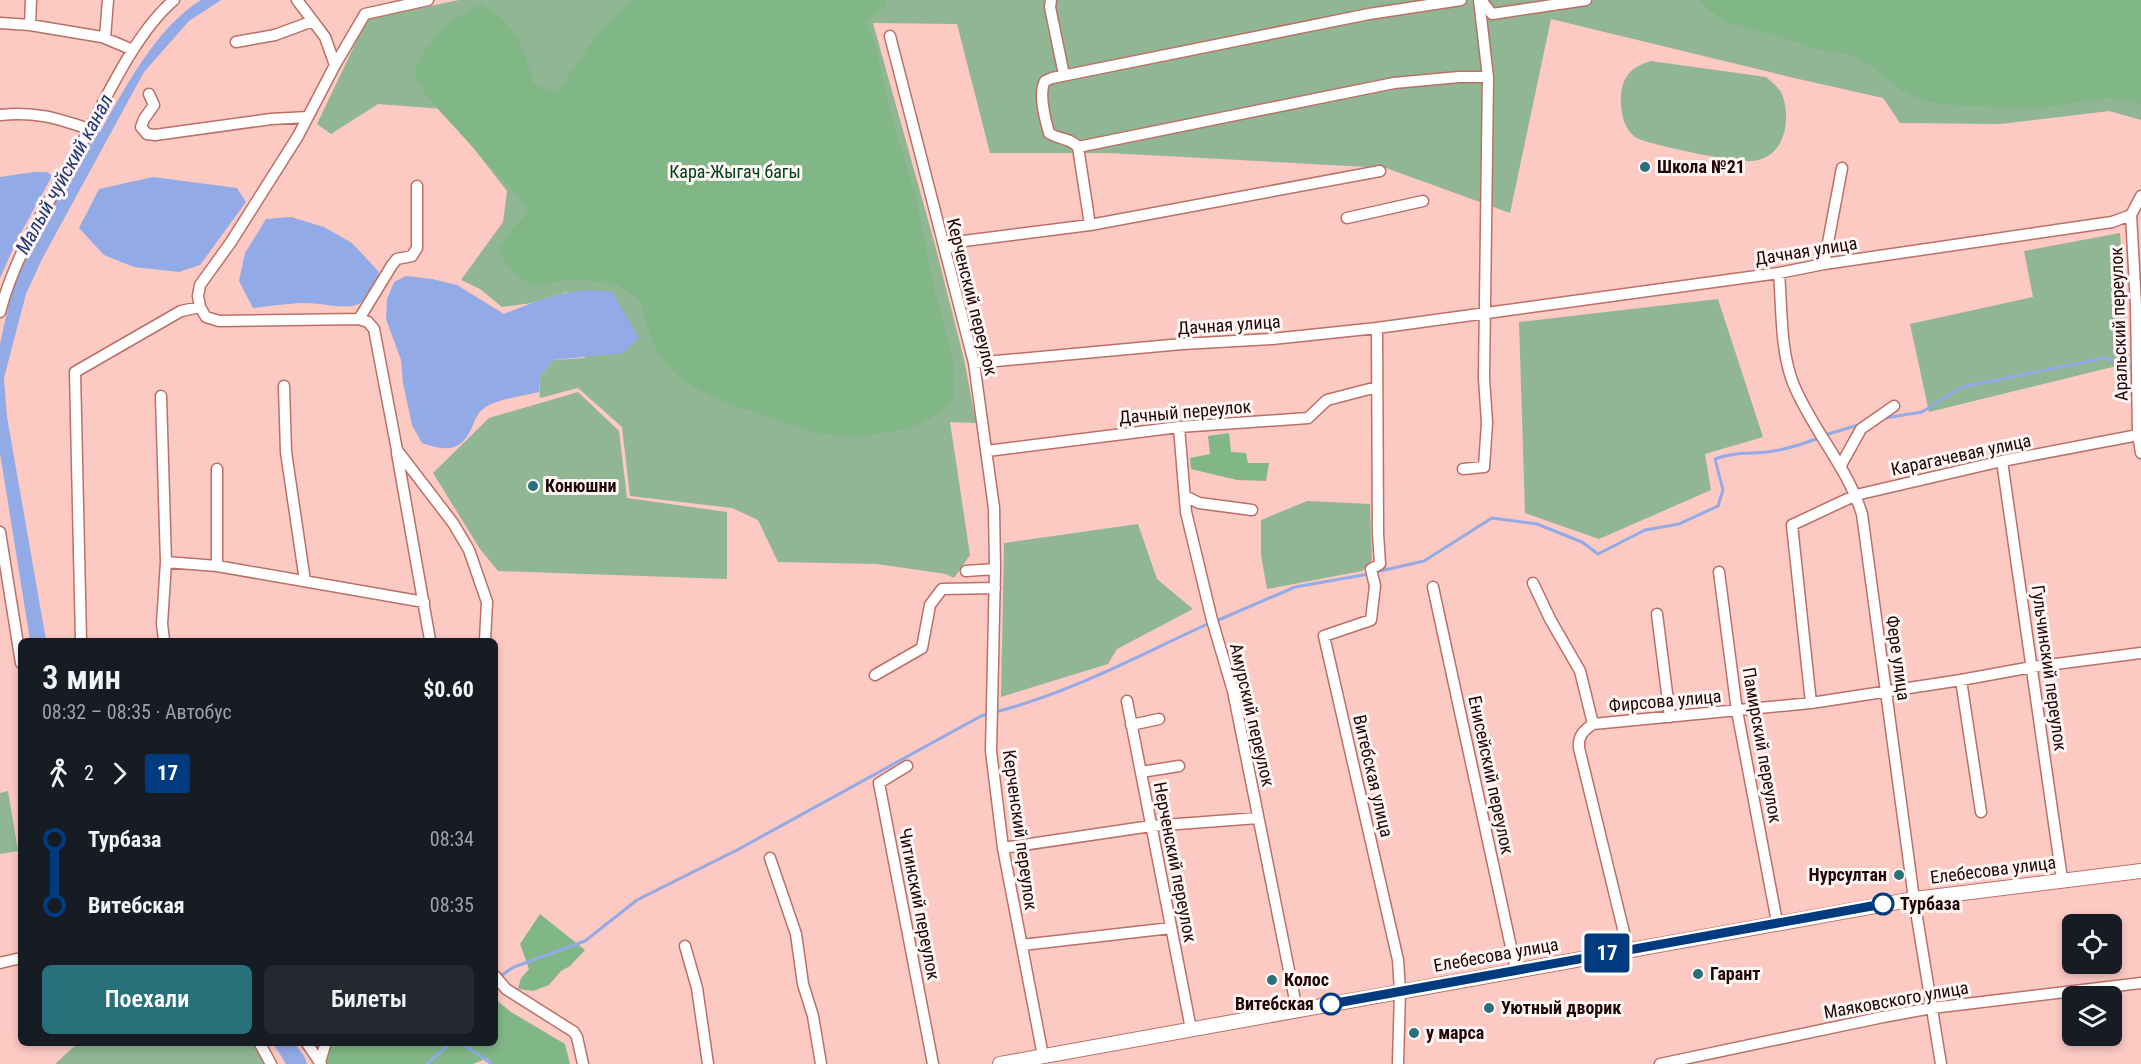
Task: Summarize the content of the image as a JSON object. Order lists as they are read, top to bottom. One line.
{"streets":{"main road":["Елебесова улица"],"street":["Дачная улица","Керченский переулок","Аральский переулок","Дачный переулок","Карагачевая улица","Фере улица","Гульчинский переулок","Фирсова улица","Амурский переулок","Памирский переулок","Енисейский переулок","Витебская улица","Нерченский переулок","Читинский переулок","Маяковского улица"]},"crossings":[["Дачная улица","Керченский переулок"],["Дачная улица","Аральский переулок"],["Дачная улица","Фере улица"],["Керченский переулок","Дачный переулок"],["Керченский переулок","Елебесова улица"],["Аральский переулок","Карагачевая улица"],["Дачный переулок","Амурский переулок"],["Дачный переулок","Витебская улица"],["Карагачевая улица","Фере улица"],["Карагачевая улица","Гульчинский переулок"],["Карагачевая улица","Фирсова улица"],["Фере улица","Фирсова улица"],["Фере улица","Елебесова улица"],["Фере улица","Маяковского улица"],["Гульчинский переулок","Фирсова улица"],["Гульчинский переулок","Елебесова улица"],["Фирсова улица","Памирский переулок"],["Фирсова улица","Елебесова улица"],["Амурский переулок","Елебесова улица"],["Памирский переулок","Елебесова улица"],["Енисейский переулок","Елебесова улица"],["Витебская улица","Елебесова улица"],["Нерченский переулок","Елебесова улица"]],"water":["Малый чуйский канал"],"parks":["Кара-Жыгач багы"],"places":["Школа №21","Конюшни","Нурсултан","Турбаза","Гарант","Колос","Витебская","Уютный дворик","у марса"],"lines":["bus line 17"],"page":{"on_map":"17","heading":["3 мин","08:32 – 08:35 · Автобус","$0.60"],"legs":["2","17"],"list":[{"name":"Турбаза","value":"08:34"},{"name":"Витебская","value":"08:35"}],"buttons":["Поехали","Билеты"]}}
